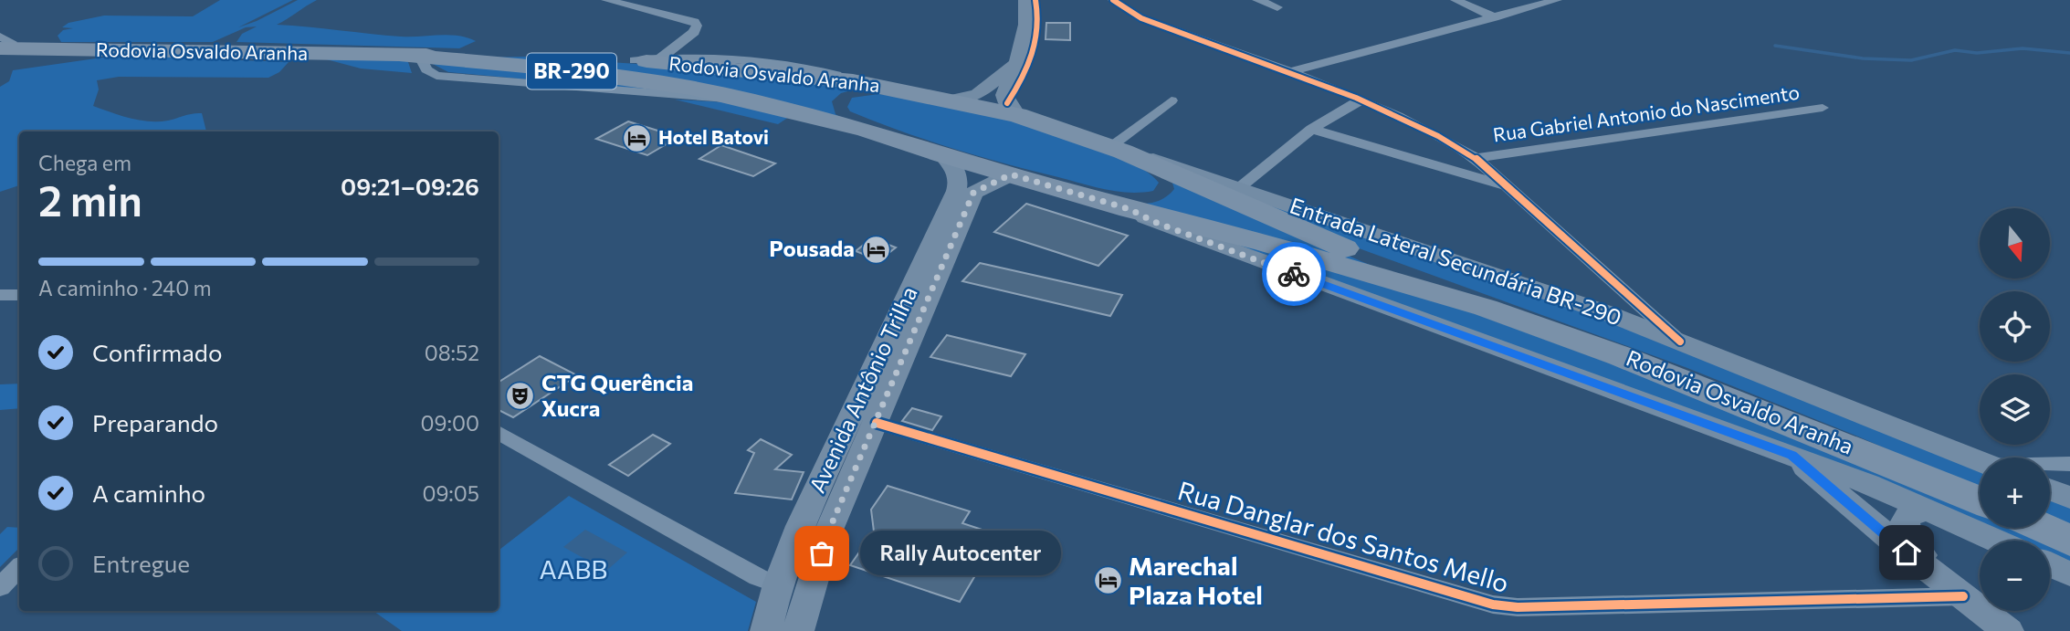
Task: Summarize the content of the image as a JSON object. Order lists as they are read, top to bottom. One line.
{"streets":{"highway":["Rodovia Osvaldo Aranha","BR-290"],"main road":["Entrada Lateral Secundária BR-290","Avenida Antônio Trilha"],"street":["Rua Gabriel Antonio do Nascimento","Rua Danglar dos Santos Mello"]},"crossings":[["Rodovia Osvaldo Aranha","BR-290"],["Rodovia Osvaldo Aranha","Entrada Lateral Secundária BR-290"],["Avenida Antônio Trilha","Rua Danglar dos Santos Mello"]],"parks":["AABB"],"places":{"hotel":["Hotel Batovi","Pousada","Marechal Plaza Hotel"],"theatre":["CTG Querência Xucra"],"other":["Rally Autocenter"]},"north":"bottom","page":{"heading":["2 min","Chega em","09:21–09:26"],"map_buttons":["+","−"],"bar":"A caminho · 240 m","list":[["Confirmado","08:52"],["Preparando","09:00"],["A caminho","09:05"],"Entregue"],"bubble":"Rally Autocenter"}}
